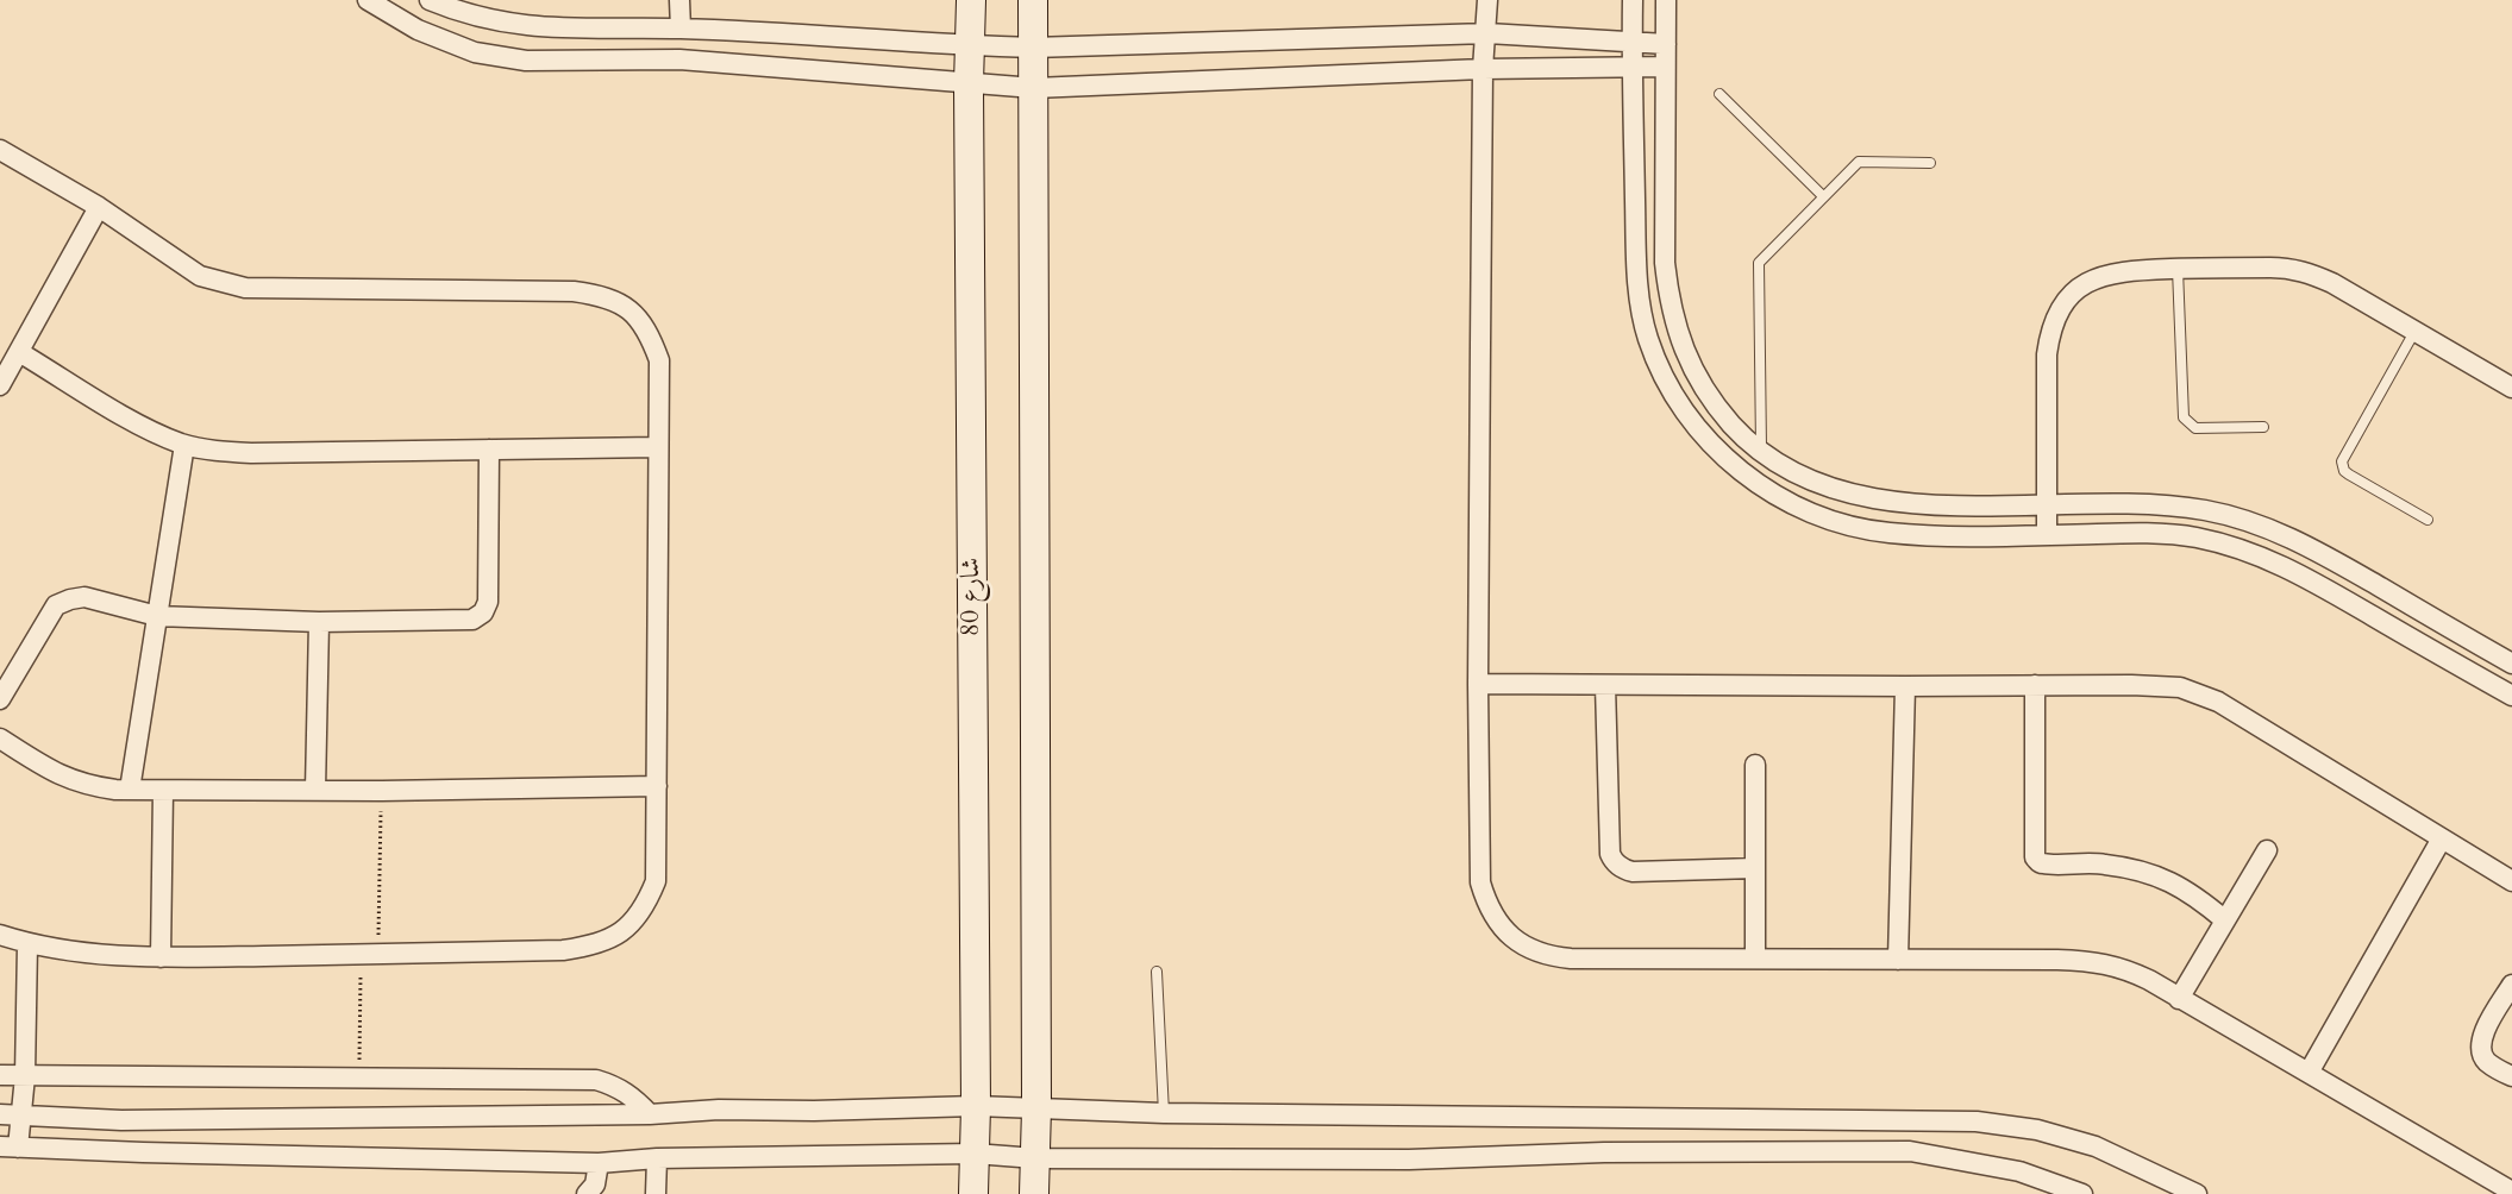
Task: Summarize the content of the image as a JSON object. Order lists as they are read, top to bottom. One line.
{"streets":{"street":["شارع 80"]}}
